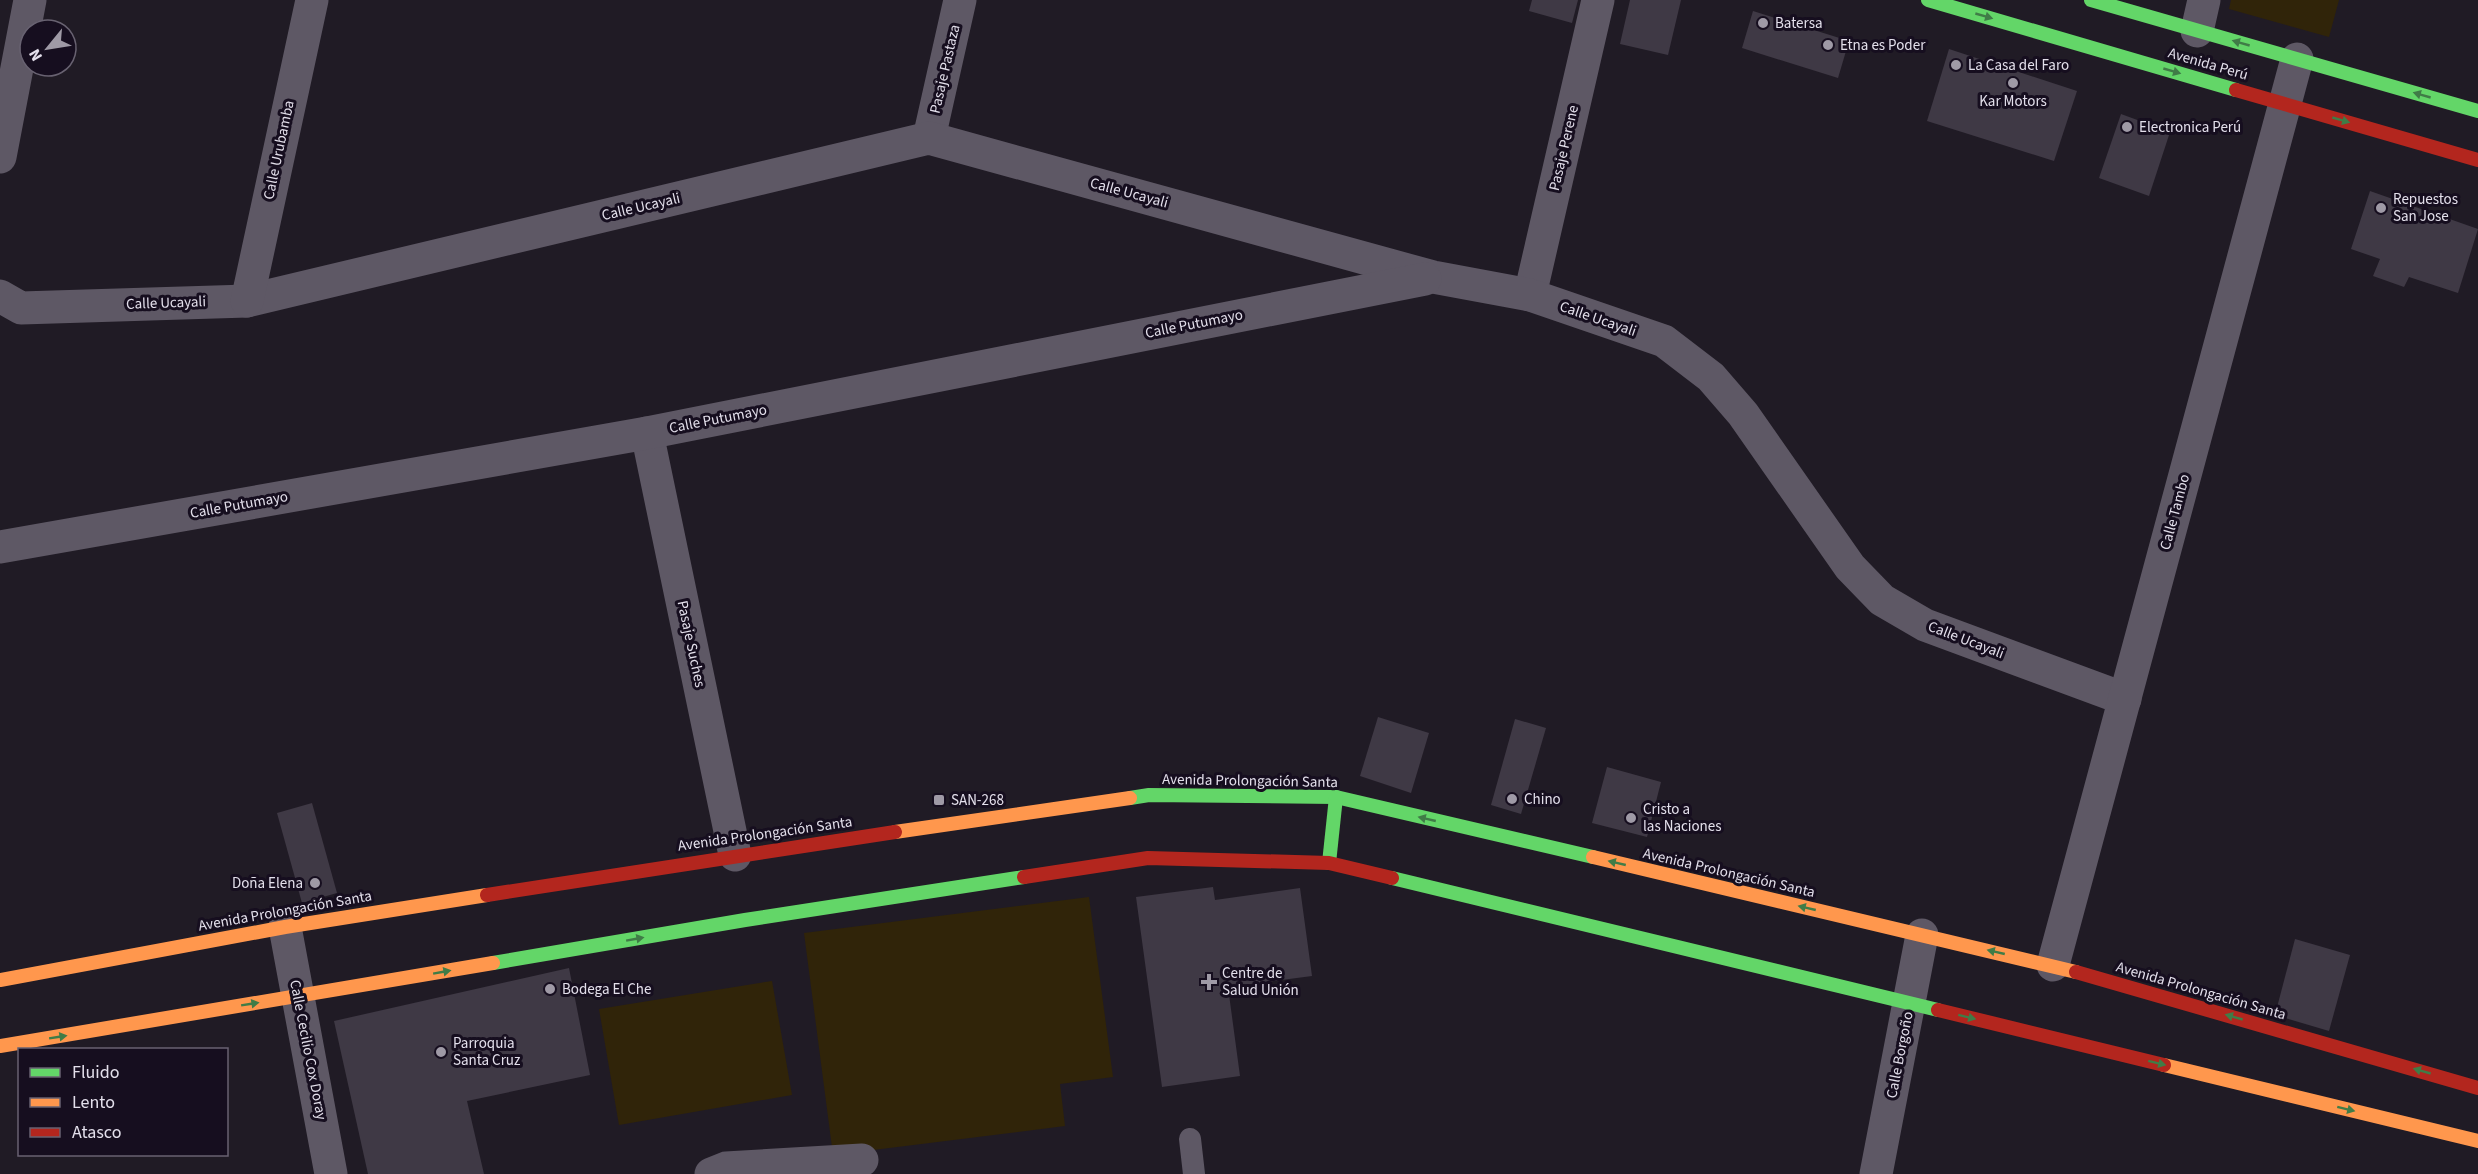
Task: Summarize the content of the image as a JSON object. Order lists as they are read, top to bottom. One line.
{"streets":{"street":["Avenida Perú","Pasaje Pastaza","Pasaje Perene","Calle Urubamba","Calle Ucayali","Calle Putumayo","Calle Tambo","Pasaje Suches","Avenida Prolongación Santa","Calle Cecilio Cox Doray","Calle Borgoño"]},"crossings":[["Avenida Perú","Calle Tambo"],["Pasaje Pastaza","Calle Ucayali"],["Pasaje Perene","Calle Ucayali"],["Calle Urubamba","Calle Ucayali"],["Calle Ucayali","Calle Putumayo"],["Calle Ucayali","Calle Tambo"],["Calle Putumayo","Pasaje Suches"],["Calle Tambo","Avenida Prolongación Santa"],["Pasaje Suches","Avenida Prolongación Santa"],["Avenida Prolongación Santa","Calle Cecilio Cox Doray"],["Avenida Prolongación Santa","Calle Borgoño"]],"places":{"other":["Batersa","Etna es Poder","La Casa del Faro","Kar Motors","Electronica Perú","Repuestos San Jose","Chino","Cristo a las Naciones","Doña Elena","Bodega El Che","Parroquia Santa Cruz"],"transit":["SAN-268"],"health":["Centre de Salud Unión"]},"legend":["Fluido","Lento","Atasco"],"north":"bottom left"}
